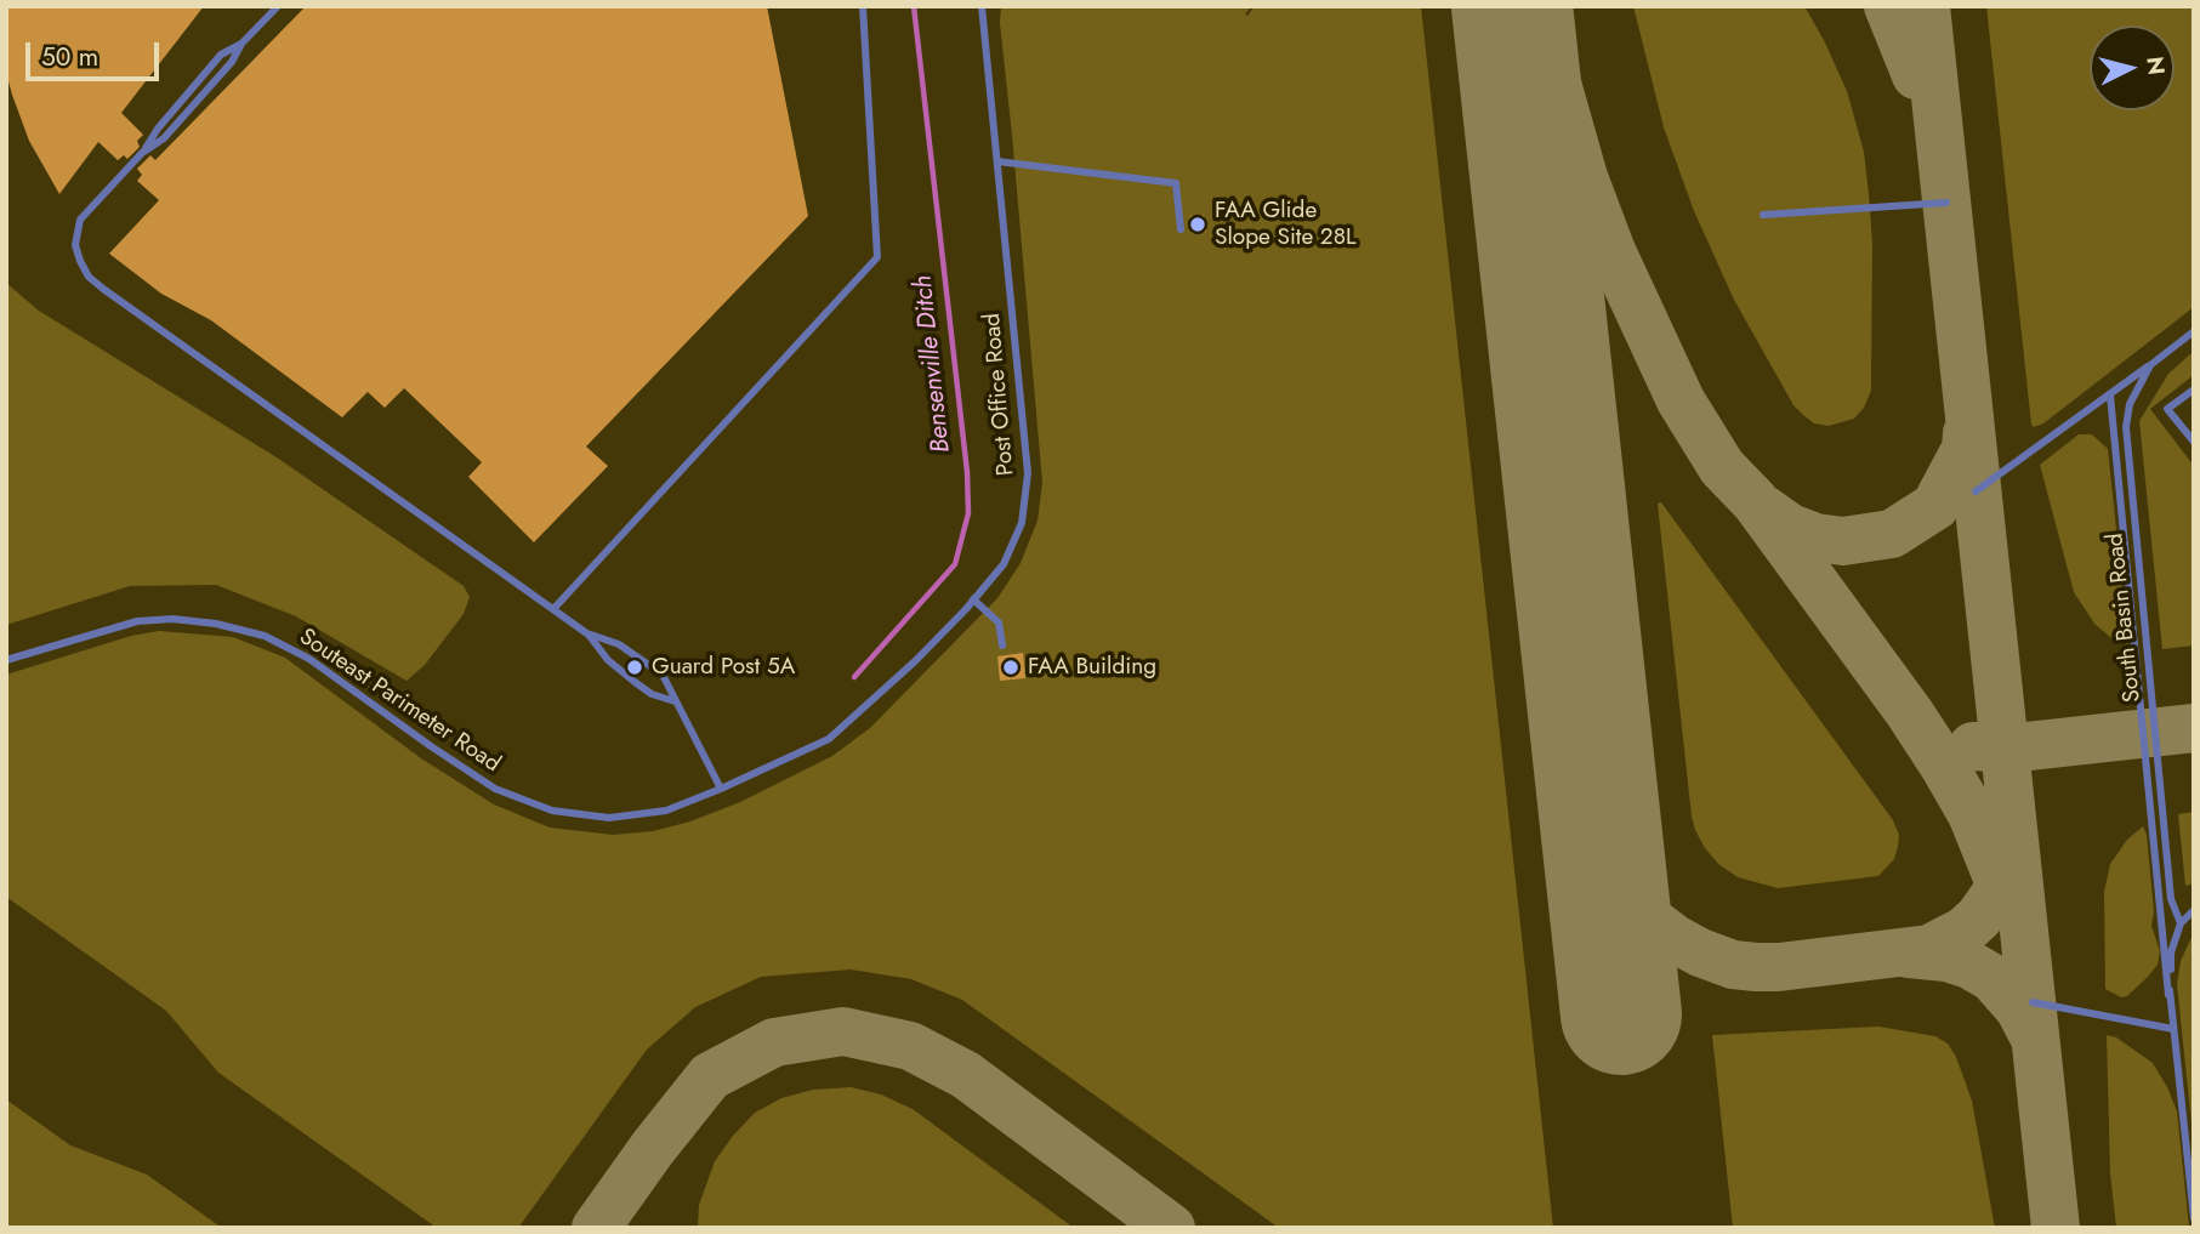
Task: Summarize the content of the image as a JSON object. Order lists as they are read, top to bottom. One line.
{"streets":{"lane":["Post Office Road","South Basin Road","Souteast Parimeter Road"]},"crossings":[["Post Office Road","Souteast Parimeter Road"]],"water":["Bensenville Ditch"],"places":["FAA Glide Slope Site 28L","Guard Post 5A","FAA Building"],"scale_bar":"50 m","north":"right"}
